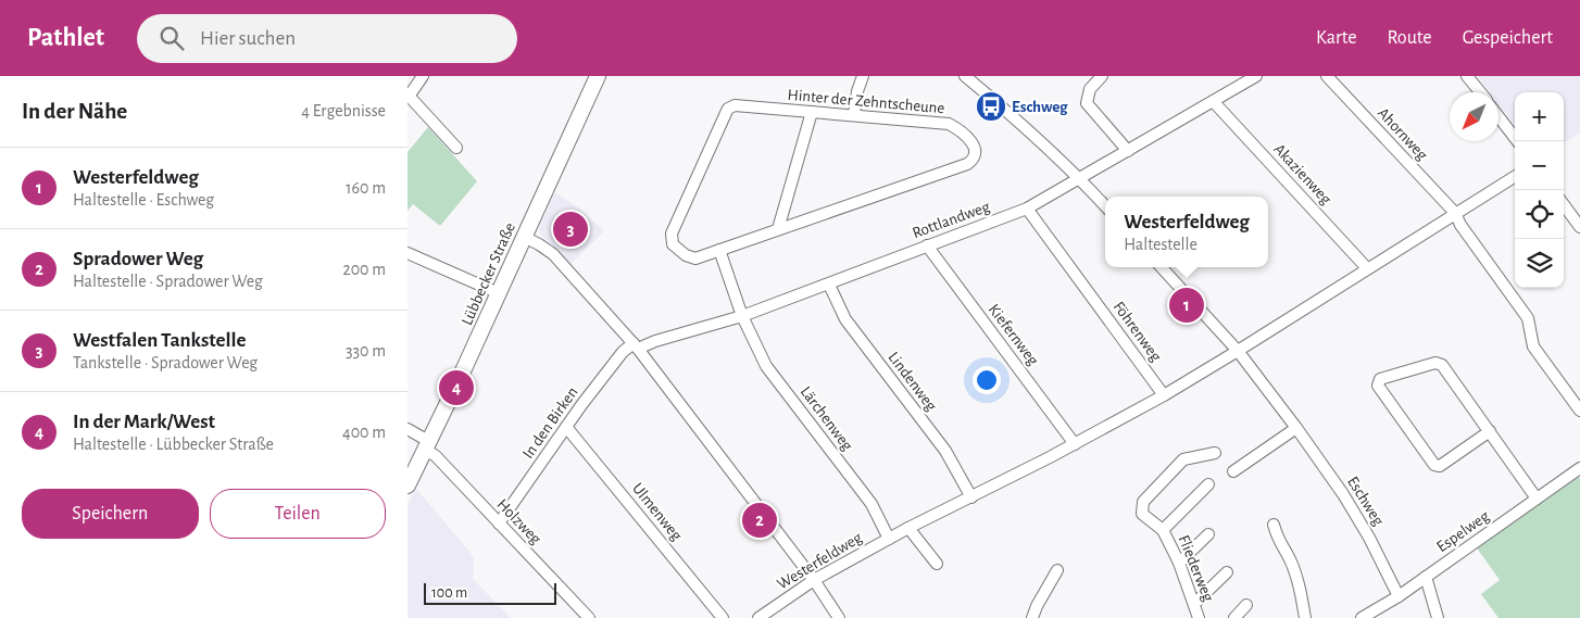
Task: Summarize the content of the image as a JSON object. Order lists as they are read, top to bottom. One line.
{"streets":{"street":["Hinter der Zehntscheune","Ahornweg","Akazienweg","Rottlandweg","Lübbecker Straße","Föhrenweg","Kiefernweg","Lindenweg","Lärchenweg","In den Birken","Eschweg","Ulmenweg","Holzweg","Espelweg","Westerfeldweg","Fliederweg"]},"crossings":[["Hinter der Zehntscheune","Lärchenweg"],["Ahornweg","Westerfeldweg"],["Akazienweg","Rottlandweg"],["Akazienweg","Westerfeldweg"],["Rottlandweg","Föhrenweg"],["Rottlandweg","Kiefernweg"],["Rottlandweg","Lindenweg"],["Rottlandweg","Lärchenweg"],["Rottlandweg","In den Birken"],["Lübbecker Straße","Holzweg"],["Föhrenweg","Westerfeldweg"],["Kiefernweg","Westerfeldweg"],["Lindenweg","Westerfeldweg"],["Lärchenweg","Westerfeldweg"],["In den Birken","Ulmenweg"],["In den Birken","Holzweg"],["Eschweg","Espelweg"],["Eschweg","Westerfeldweg"]],"places":{"bus stop":["Eschweg"]},"scale_bar":"100 m","north":"bottom left","page":{"header":"Pathlet","search":"Hier suchen","nav":["Karte","Route","Gespeichert"],"heading":["In der Nähe","4 Ergebnisse"],"map_buttons":["+","−"],"list":[{"mark":"1","name":"Westerfeldweg","note":"Haltestelle · Eschweg","value":"160 m"},{"mark":"2","name":"Spradower Weg","note":"Haltestelle · Spradower Weg","value":"200 m"},{"mark":"3","name":"Westfalen Tankstelle","note":"Tankstelle · Spradower Weg","value":"330 m"},{"mark":"4","name":"In der Mark/West","note":"Haltestelle · Lübbecker Straße","value":"400 m"}],"popup":["Westerfeldweg","Haltestelle"],"pins":["3","1","4","2"],"buttons":["Speichern","Teilen"],"scale":"100 m"}}
